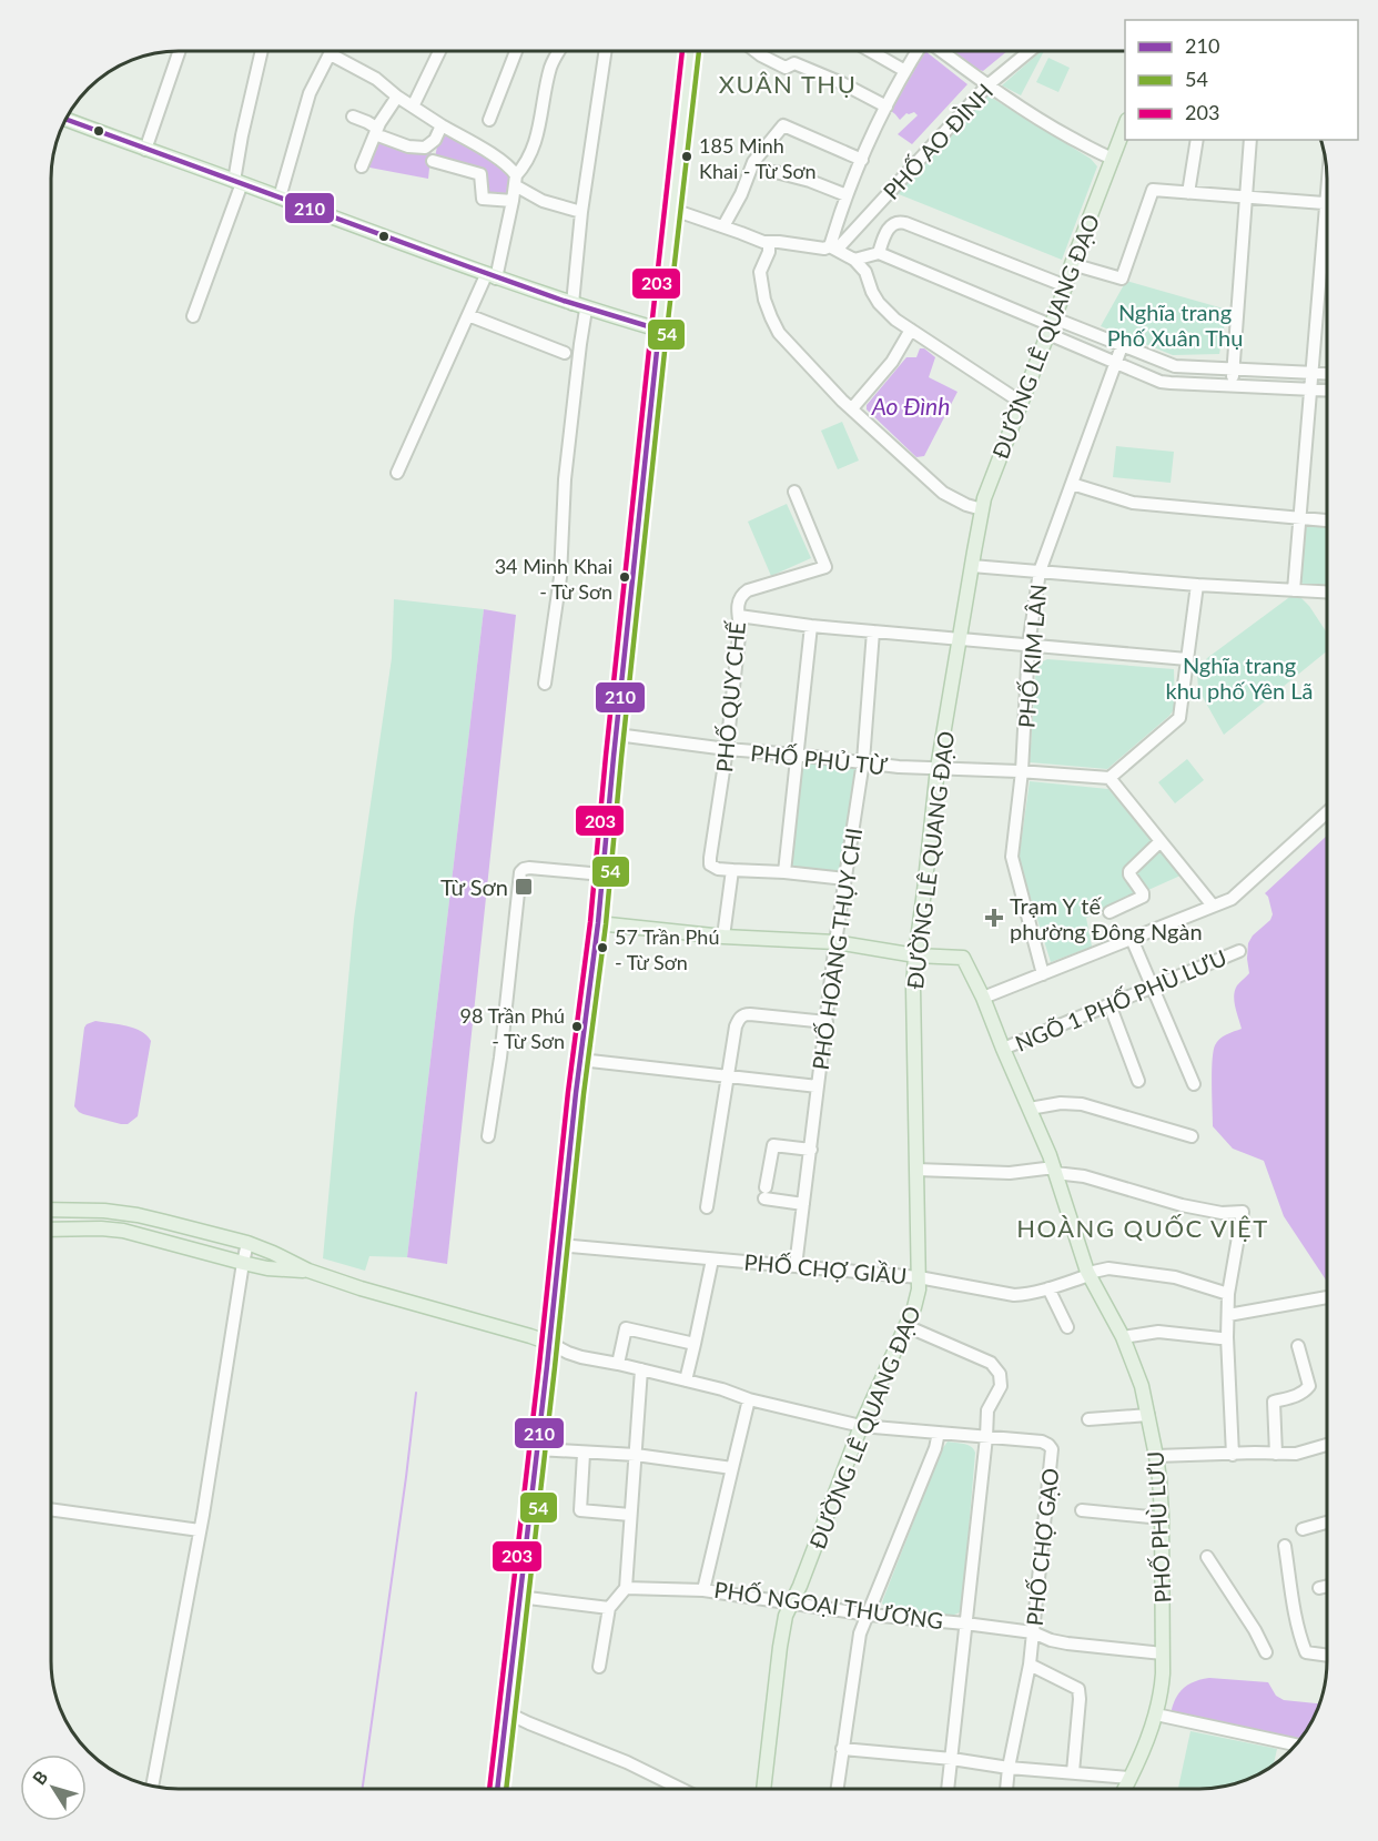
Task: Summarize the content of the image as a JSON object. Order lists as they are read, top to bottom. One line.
{"streets":{"main road":["ĐƯỜNG LÊ QUANG ĐẠO","PHỐ PHÙ LƯU"],"street":["PHỐ AO ĐÌNH","PHỐ KIM LÂN","PHỐ QUY CHẾ","PHỐ PHỦ TỪ","PHỐ HOÀNG THỤY CHI","NGÕ 1 PHỐ PHÙ LƯU","PHỐ CHỢ GIẦU","PHỐ CHỢ GẠO","PHỐ NGOẠI THƯƠNG"]},"crossings":[["ĐƯỜNG LÊ QUANG ĐẠO","PHỐ PHỦ TỪ"],["ĐƯỜNG LÊ QUANG ĐẠO","PHỐ CHỢ GIẦU"],["ĐƯỜNG LÊ QUANG ĐẠO","PHỐ PHÙ LƯU"],["ĐƯỜNG LÊ QUANG ĐẠO","PHỐ CHỢ GẠO"],["ĐƯỜNG LÊ QUANG ĐẠO","PHỐ NGOẠI THƯƠNG"],["PHỐ KIM LÂN","PHỐ PHỦ TỪ"],["PHỐ QUY CHẾ","PHỐ PHỦ TỪ"],["PHỐ PHỦ TỪ","PHỐ HOÀNG THỤY CHI"],["PHỐ HOÀNG THỤY CHI","PHỐ CHỢ GIẦU"],["NGÕ 1 PHỐ PHÙ LƯU","PHỐ PHÙ LƯU"],["PHỐ CHỢ GIẦU","PHỐ PHÙ LƯU"],["PHỐ PHÙ LƯU","PHỐ NGOẠI THƯƠNG"],["PHỐ CHỢ GẠO","PHỐ NGOẠI THƯƠNG"]],"districts":["XUÂN THỤ","HOÀNG QUỐC VIỆT"],"water":["Ao Đình"],"parks":["Nghĩa trang Phố Xuân Thụ","Nghĩa trang khu phố Yên Lã"],"places":{"other":["185 Minh Khai - Từ Sơn","34 Minh Khai - Từ Sơn","57 Trần Phú - Từ Sơn","98 Trần Phú - Từ Sơn"],"transit":["Từ Sơn"],"health":["Trạm Y tế phường Đông Ngàn"]},"lines":["transit line 203","transit line 54","transit line 210"],"legend":["210","54","203"],"north":"top left"}
